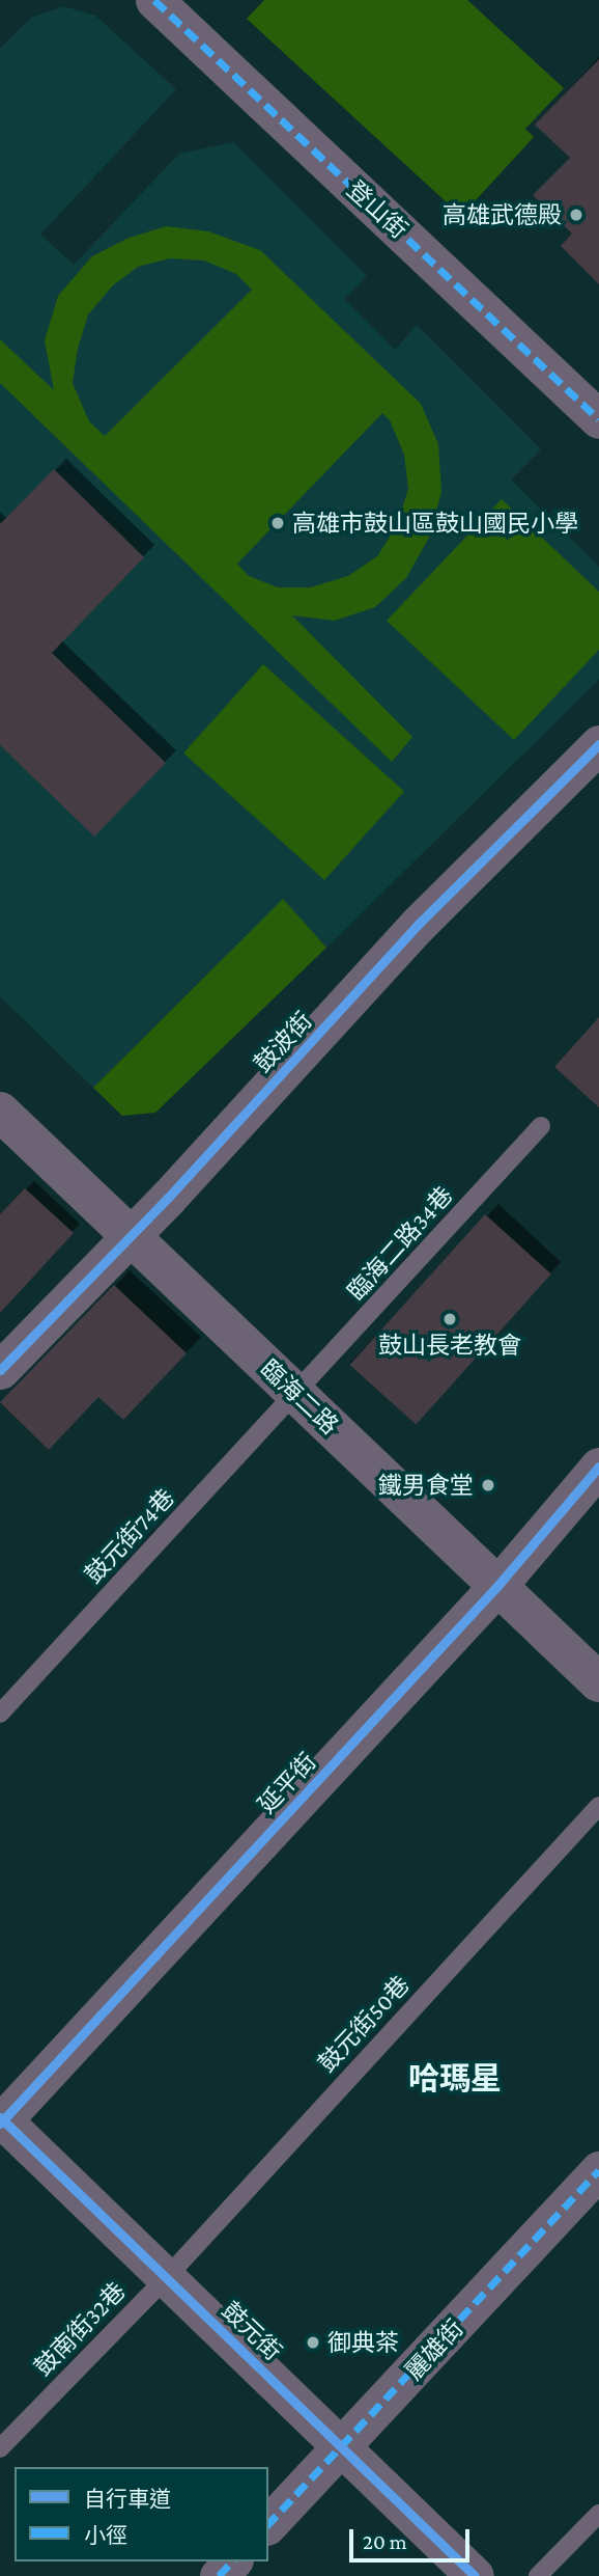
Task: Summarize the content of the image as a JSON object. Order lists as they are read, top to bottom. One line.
{"streets":{"street":["登山街","鼓波街","臨海二路","延平街","鼓元街","麗雄街"],"lane":["臨海二路34巷","鼓元街74巷","鼓元街50巷","鼓南街32巷"]},"crossings":[["鼓波街","臨海二路"],["臨海二路34巷","臨海二路"],["臨海二路34巷","鼓元街74巷"],["臨海二路","鼓元街74巷"],["臨海二路","延平街"],["延平街","鼓元街"],["鼓元街50巷","鼓南街32巷"],["鼓元街50巷","鼓元街"],["鼓南街32巷","鼓元街"],["鼓元街","麗雄街"]],"districts":["哈瑪星"],"places":["高雄武德殿","高雄市鼓山區鼓山國民小學","鼓山長老教會","鐵男食堂","御典茶"],"legend":["自行車道","小徑"],"scale_bar":"20 m"}
